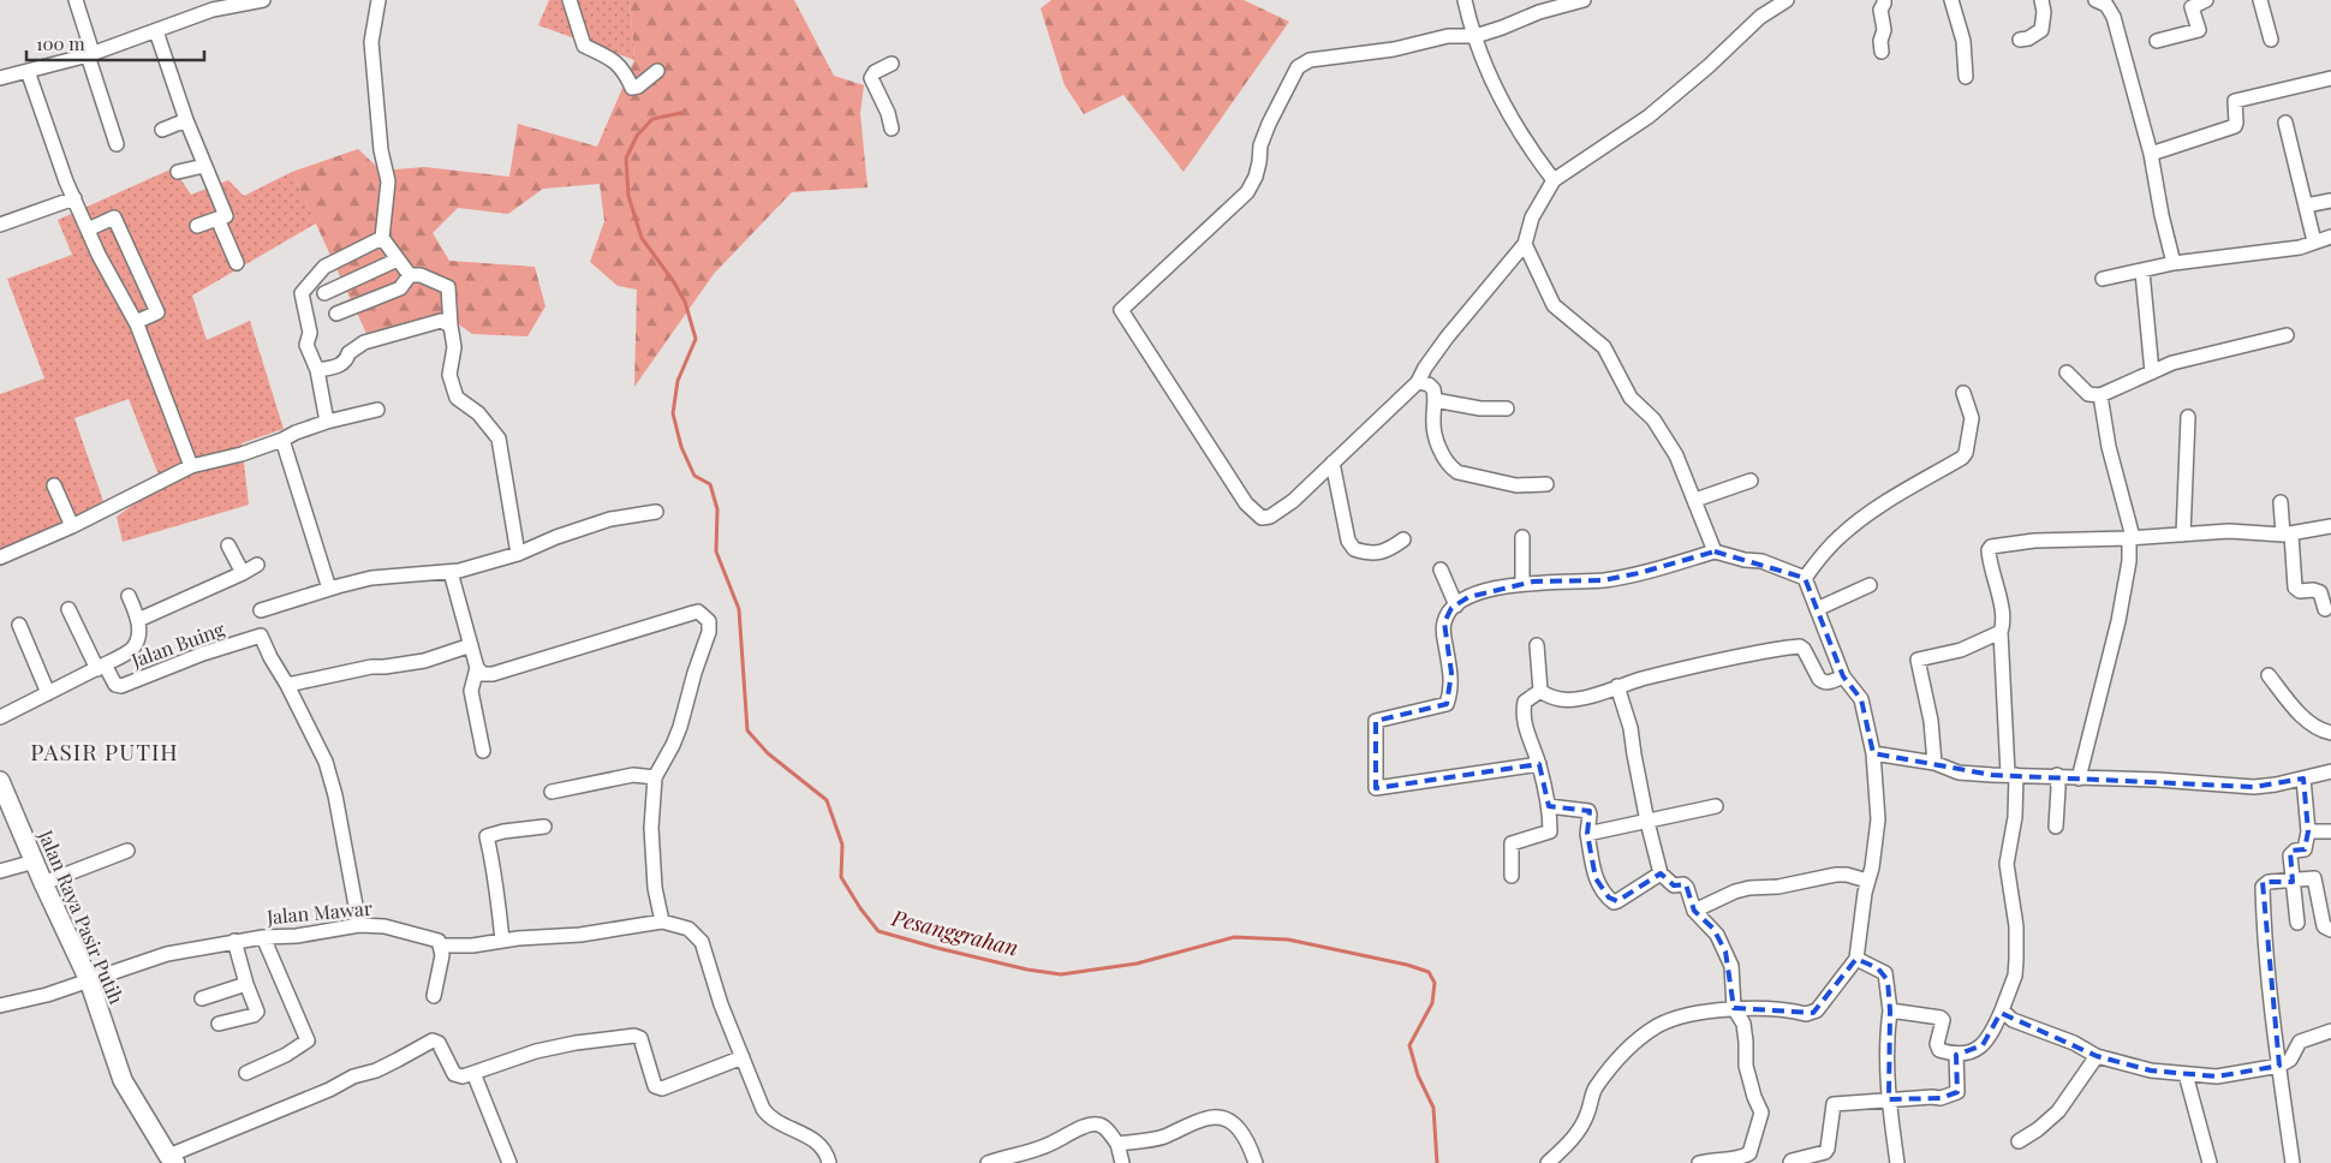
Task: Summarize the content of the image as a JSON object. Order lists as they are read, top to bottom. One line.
{"streets":{"street":["Jalan Buing","Jalan Mawar","Jalan Raya Pasir Putih"]},"crossings":[["Jalan Mawar","Jalan Raya Pasir Putih"]],"districts":["PASIR PUTIH"],"water":["Pesanggrahan"],"scale_bar":"100 m"}
